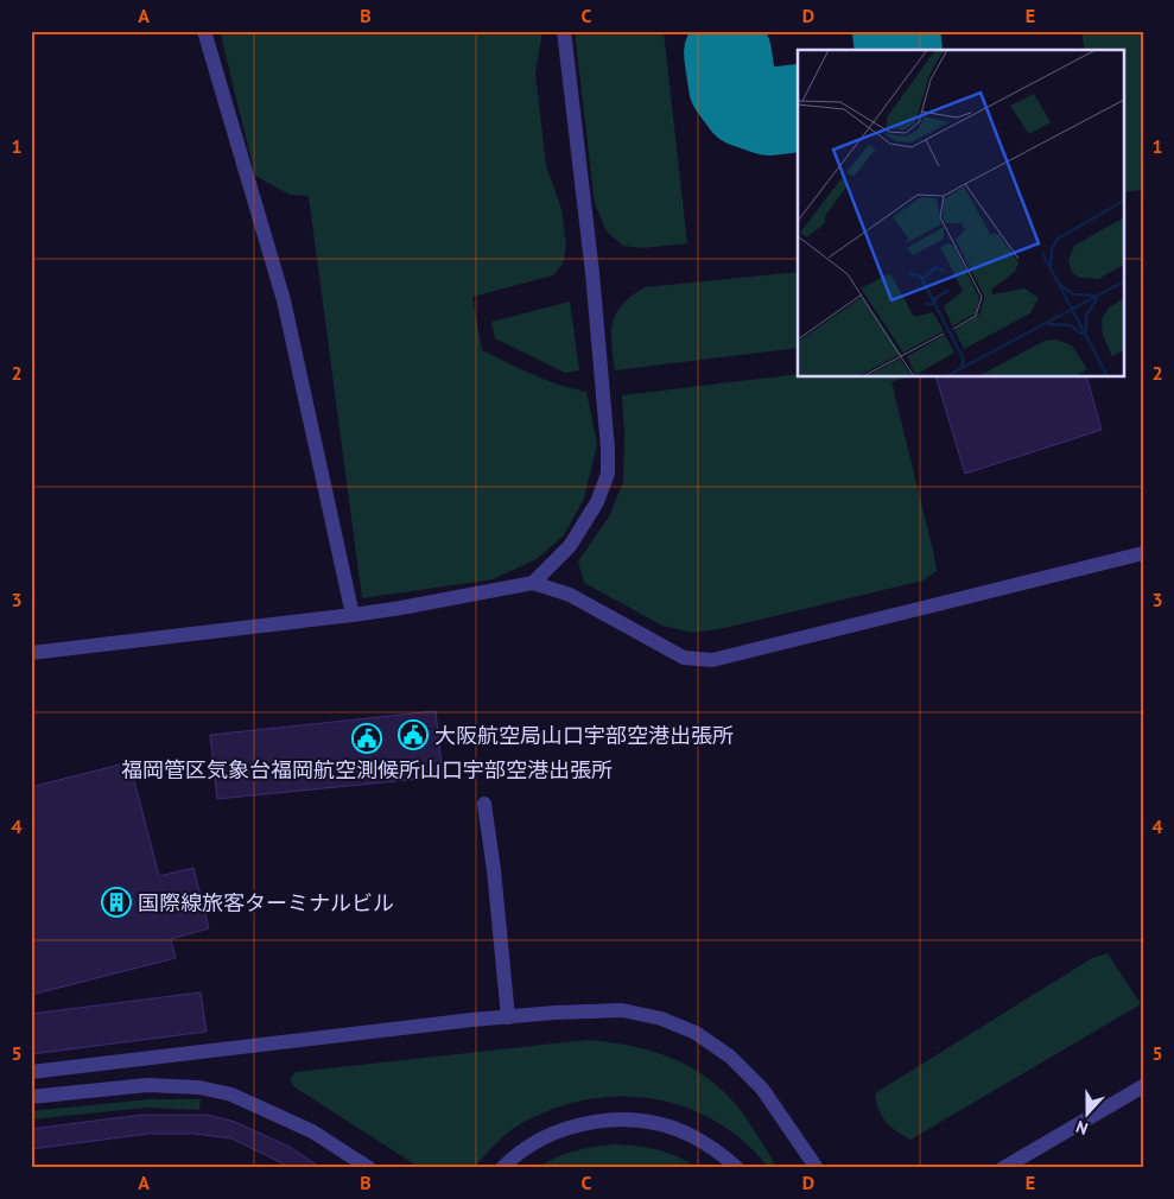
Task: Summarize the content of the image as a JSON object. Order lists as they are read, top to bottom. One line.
{"places":{"public building":["大阪航空局山口宇部空港出張所","福岡管区気象台福岡航空測候所山口宇部空港出張所"],"building":["国際線旅客ターミナルビル"]},"north":"bottom","grid":{"columns":["A","B","C","D","E"],"rows":["1","2","3","4","5"]}}
